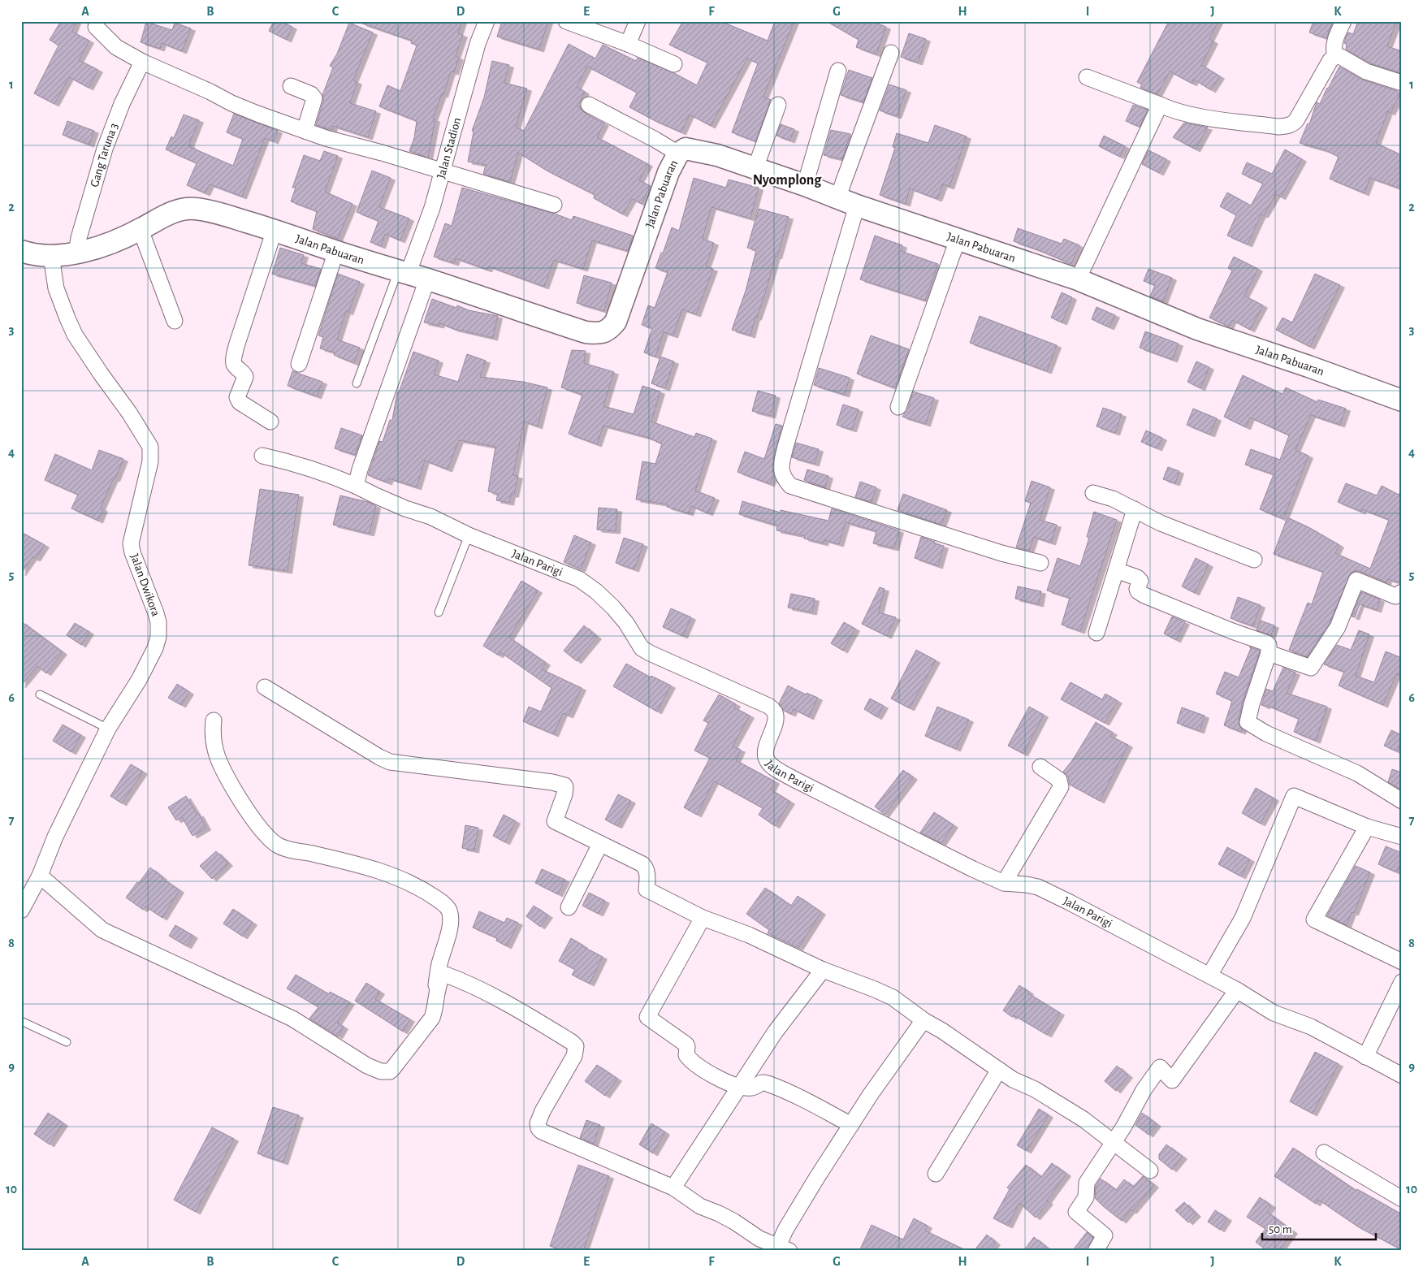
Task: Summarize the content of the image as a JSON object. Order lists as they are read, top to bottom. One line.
{"streets":{"street":["Jalan Stadion","Gang Taruna 3","Jalan Pabuaran","Jalan Parigi","Jalan Dwikora"]},"crossings":[["Jalan Stadion","Jalan Pabuaran"],["Gang Taruna 3","Jalan Pabuaran"],["Jalan Pabuaran","Jalan Dwikora"]],"districts":["Nyomplong"],"scale_bar":"50 m","grid":{"columns":["A","B","C","D","E","F","G","H","I","J","K"],"rows":["1","2","3","4","5","6","7","8","9","10"]}}
